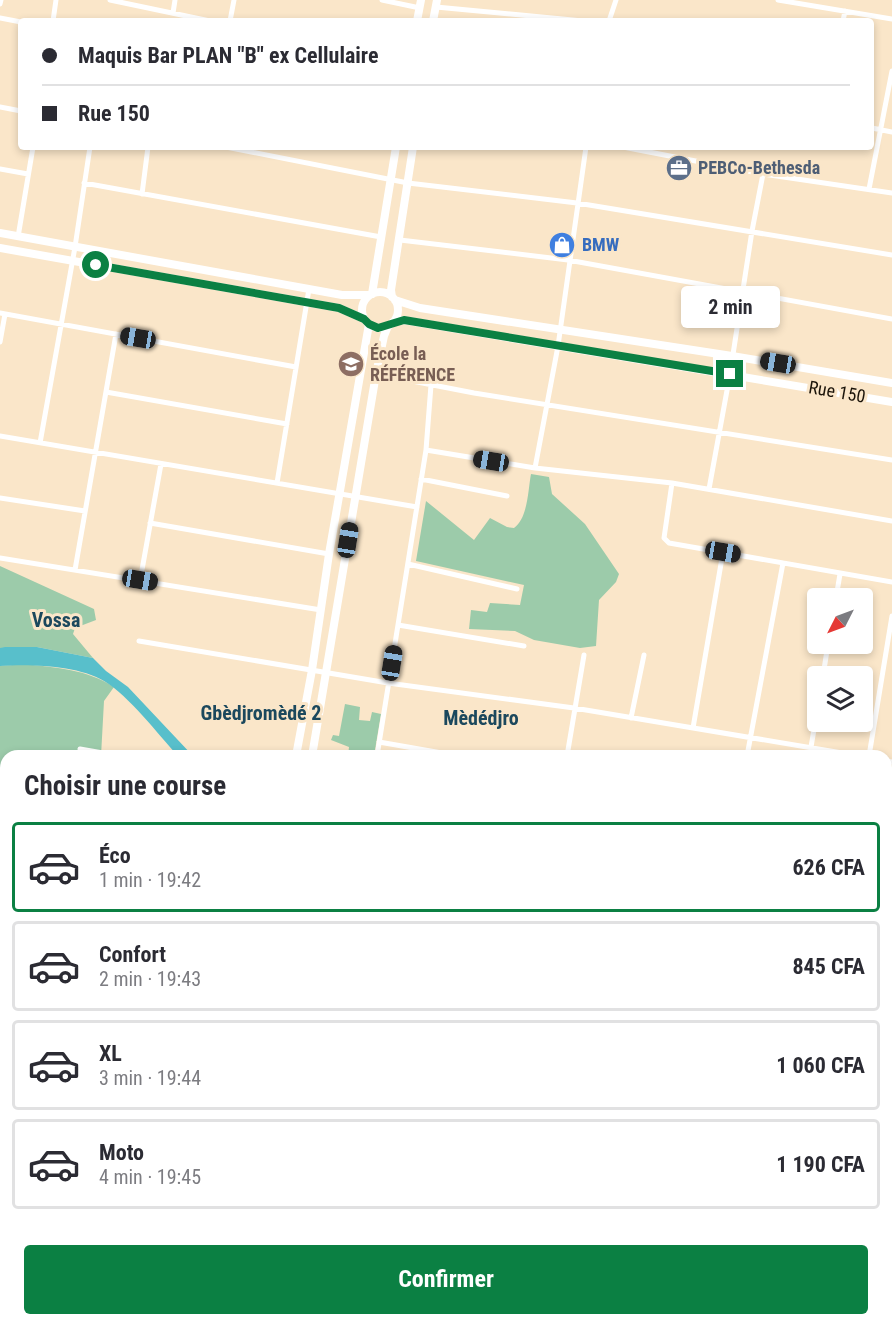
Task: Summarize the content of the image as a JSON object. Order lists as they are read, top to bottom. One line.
{"streets":{"main road":["Rue 150"]},"districts":["Vossa","Gbèdjromèdé 2","Mèdédjro"],"places":{"office":["PEBCo-Bethesda"],"shop":["BMW"],"school or university":["École la RÉFÉRENCE"]},"north":"bottom left","page":{"banner":["Maquis Bar PLAN \"B\" ex Cellulaire","Rue 150"],"bubble":"2 min","heading":"Choisir une course","list":[{"name":"Éco","note":"1 min · 19:42","value":"626 CFA"},{"name":"Confort","note":"2 min · 19:43","value":"845 CFA"},{"name":"XL","note":"3 min · 19:44","value":"1 060 CFA"},{"name":"Moto","note":"4 min · 19:45","value":"1 190 CFA"}],"buttons":"Confirmer"}}
